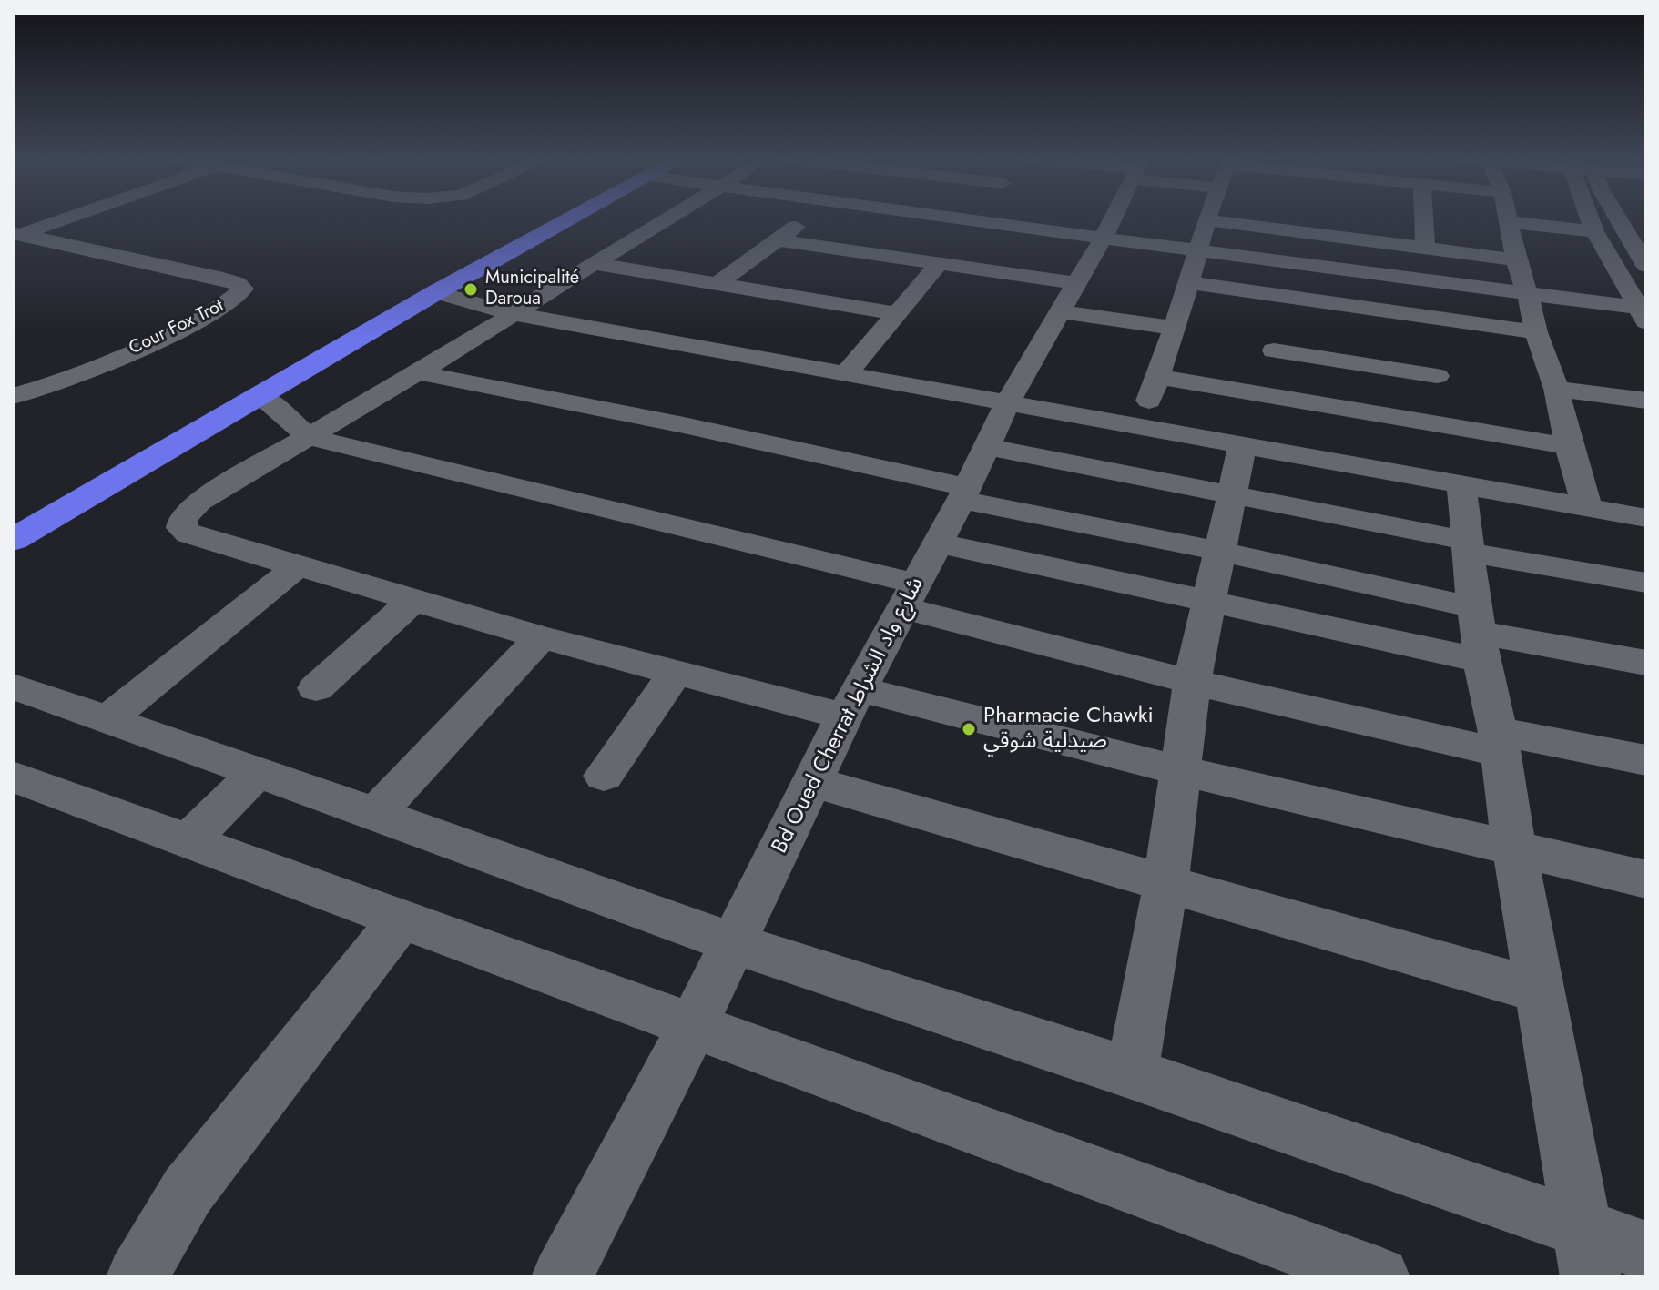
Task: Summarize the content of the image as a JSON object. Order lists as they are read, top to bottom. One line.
{"streets":{"street":["Cour Fox Trot","Bd Oued Cherrat شارع واد الشراط"]},"places":["Municipalité Daroua","Pharmacie Chawki صيدلية شوقي"]}
